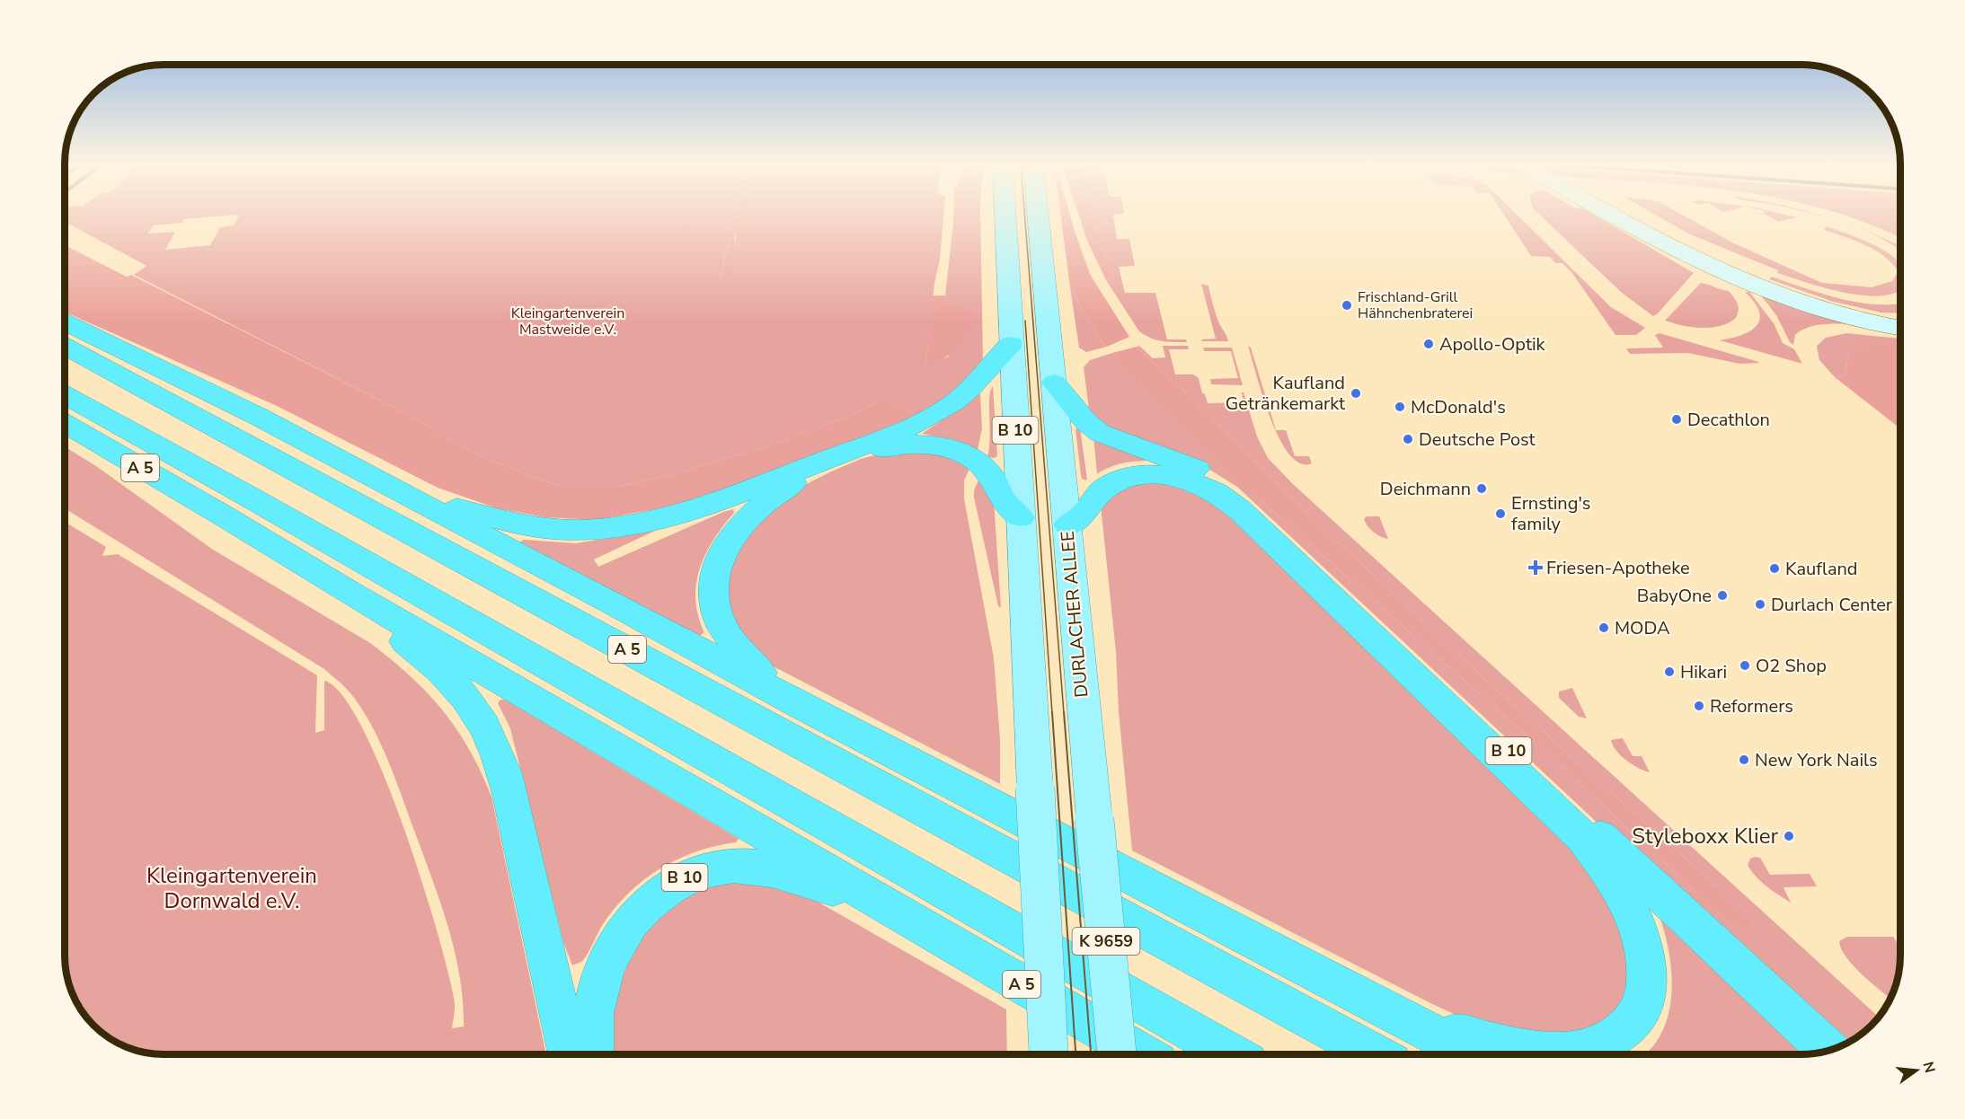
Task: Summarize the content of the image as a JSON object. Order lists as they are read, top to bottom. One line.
{"streets":{"highway":["B 10","A 5"],"main road":["DURLACHER ALLEE","K 9659"]},"crossings":[["B 10","A 5"],["B 10","DURLACHER ALLEE"]],"parks":["Kleingartenverein Mastweide e.V.","Kleingartenverein Dornwald e.V."],"places":{"other":["Frischland-Grill Hähnchenbraterei","Apollo-Optik","Kaufland Getränkemarkt","McDonald's","Decathlon","Deutsche Post","Deichmann","Ernsting's family","Kaufland","BabyOne","Durlach Center","MODA","O2 Shop","Hikari","Reformers","New York Nails","Styleboxx Klier"],"health":["Friesen-Apotheke"]},"north":"right"}
